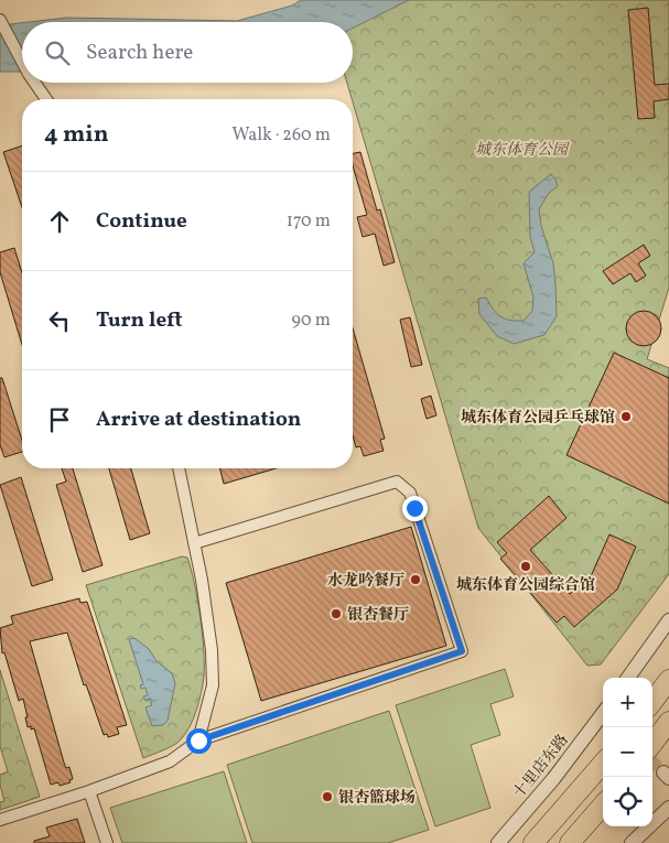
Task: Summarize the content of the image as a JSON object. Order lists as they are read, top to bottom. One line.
{"streets":{"street":["十里店东路"]},"parks":["城东体育公园"],"places":["城东体育公园乒乓球馆","城东体育公园综合馆","水龙吟餐厅","银杏餐厅","银杏篮球场"],"page":{"search":"Search here","heading":["4 min","Walk · 260 m"],"list":[["Continue","170 m"],["Turn left","90 m"],"Arrive at destination"],"map_buttons":["+","−"]}}
